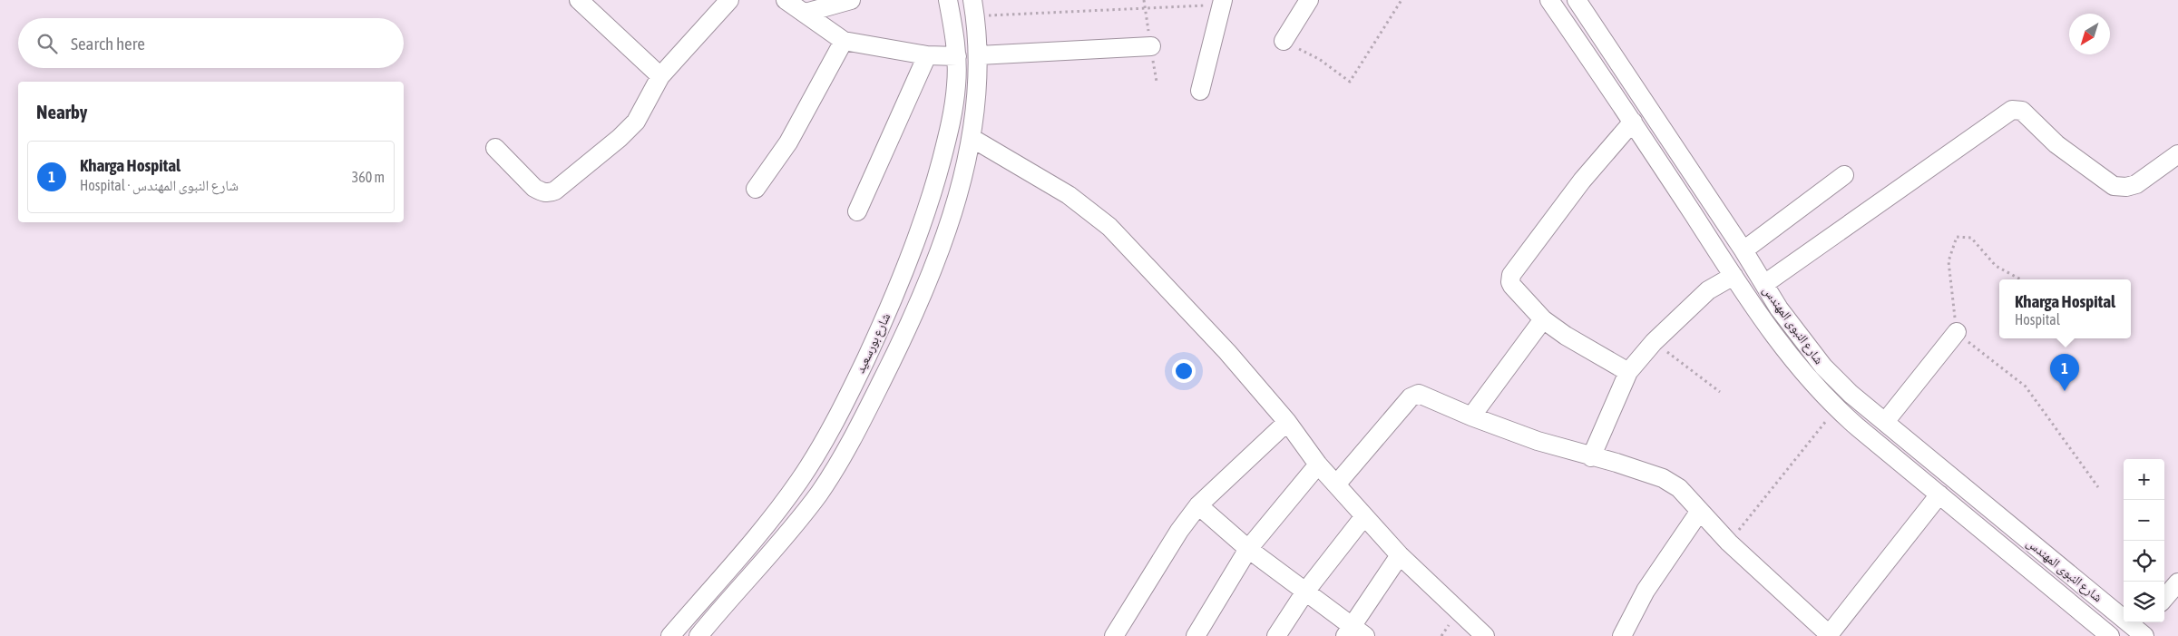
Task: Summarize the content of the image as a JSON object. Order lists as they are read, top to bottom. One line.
{"streets":{"street":["شارع النبوى المهندس","شارع بورسعيد"]},"north":"bottom left","page":{"search":"Search here","heading":"Nearby","list":[{"mark":"1","name":"Kharga Hospital","note":"Hospital · شارع النبوى المهندس","value":"360 m"}],"popup":["Kharga Hospital","Hospital"],"pins":"1","map_buttons":["+","−"]}}
